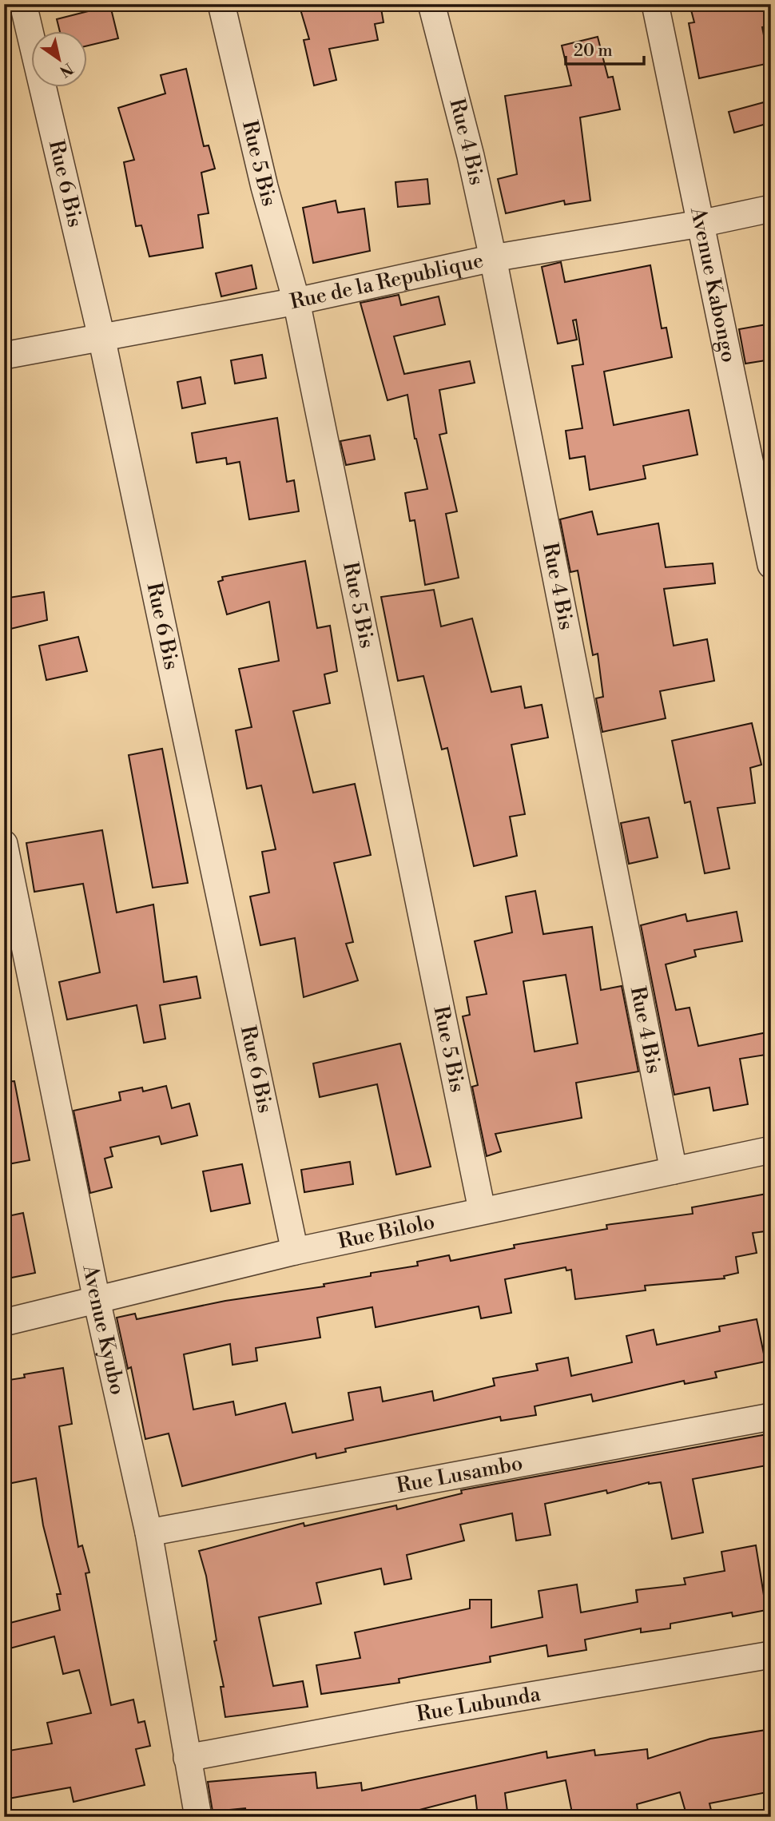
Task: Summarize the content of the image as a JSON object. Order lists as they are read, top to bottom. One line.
{"streets":{"street":["Rue 4 Bis","Rue 5 Bis","Rue 6 Bis","Rue de la Republique","Avenue Kabongo","Rue Bilolo","Avenue Kyubo","Rue Lusambo","Rue Lubunda"]},"crossings":[["Rue 4 Bis","Rue de la Republique"],["Rue 4 Bis","Rue Bilolo"],["Rue 5 Bis","Rue de la Republique"],["Rue 5 Bis","Rue Bilolo"],["Rue 6 Bis","Rue de la Republique"],["Rue 6 Bis","Rue Bilolo"],["Rue de la Republique","Avenue Kabongo"],["Rue Bilolo","Avenue Kyubo"],["Avenue Kyubo","Rue Lusambo"],["Avenue Kyubo","Rue Lubunda"]],"scale_bar":"20 m","north":"bottom right"}
